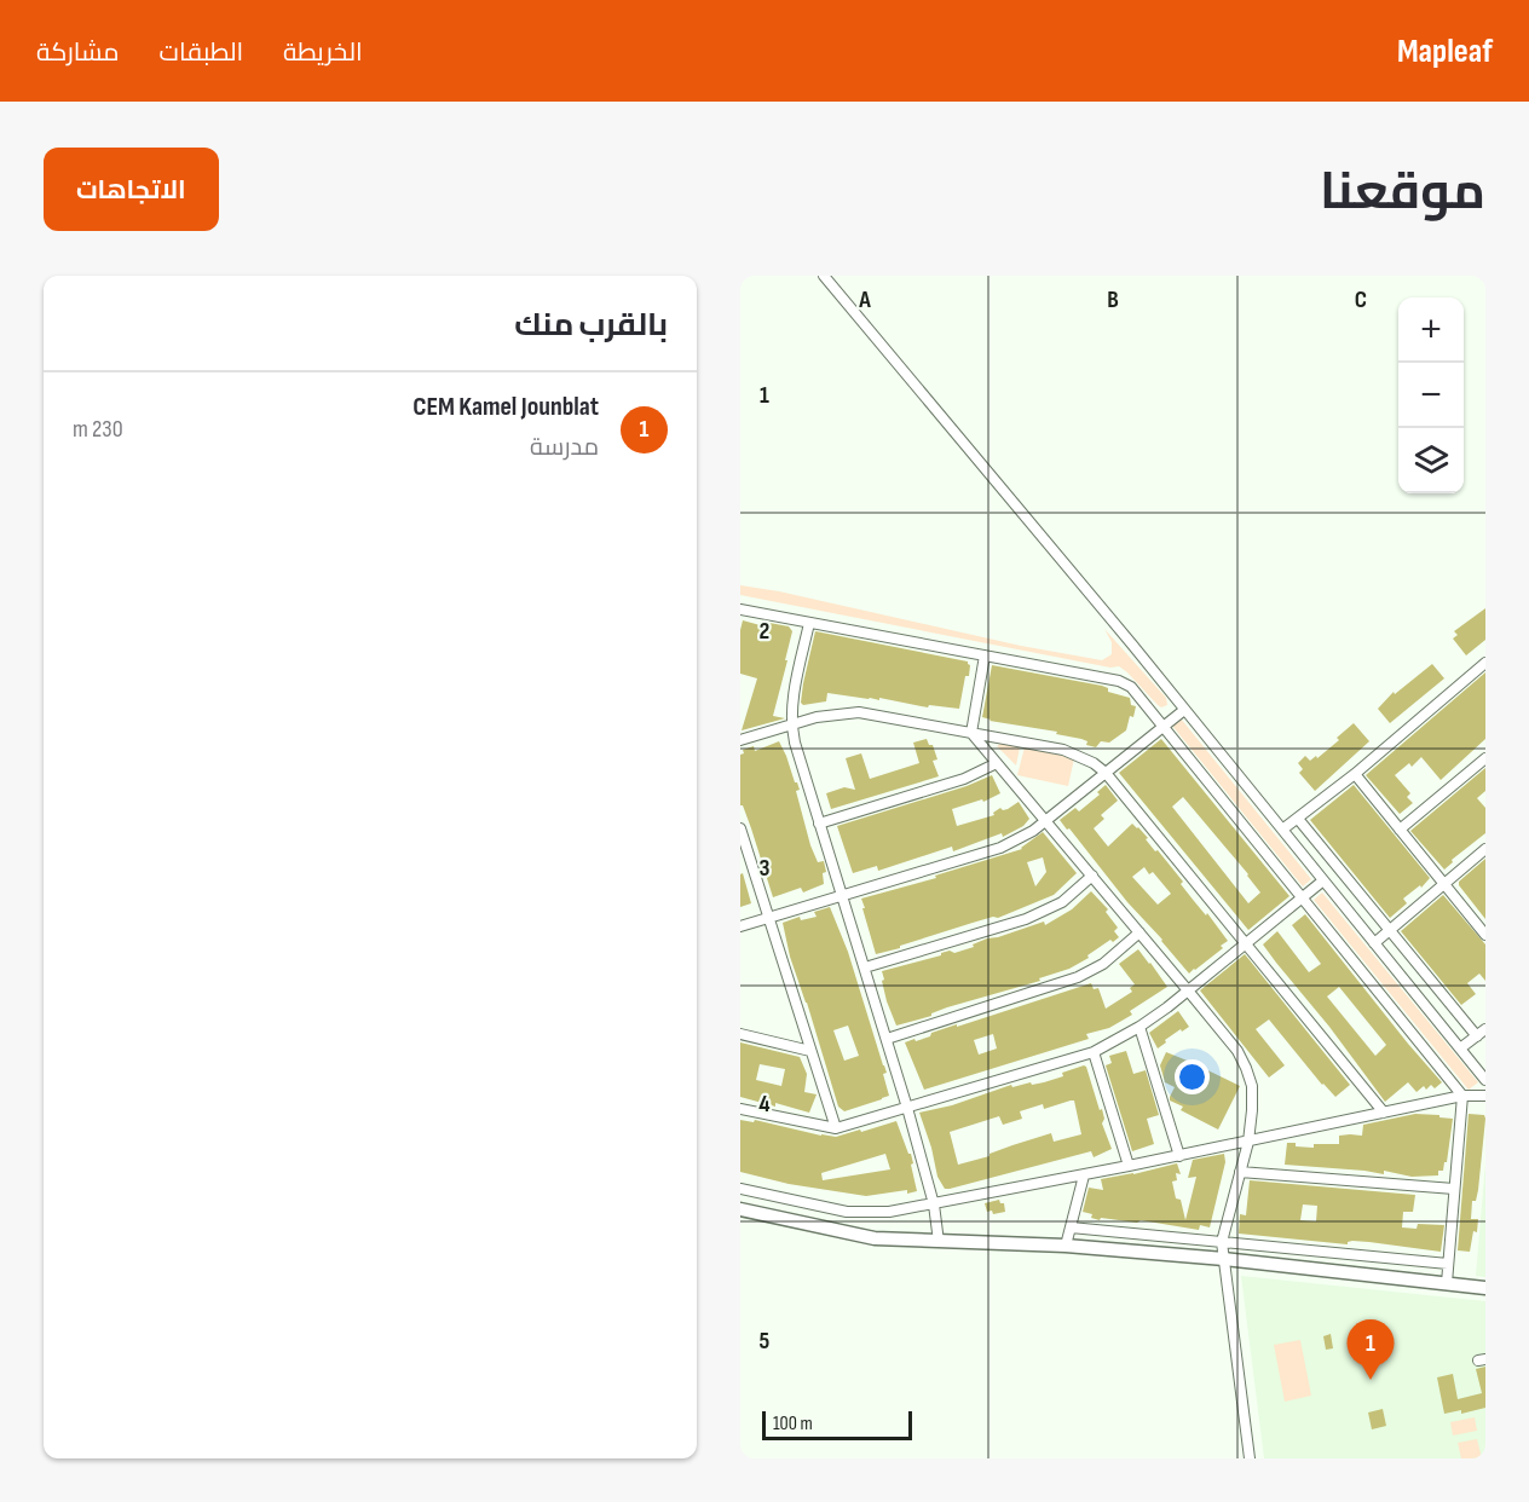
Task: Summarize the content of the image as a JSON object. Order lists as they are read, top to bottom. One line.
{"scale_bar":"100 m","page":{"header":"Mapleaf","nav":["الخريطة","الطبقات","مشاركة"],"title":"موقعنا","buttons":"الاتجاهات","heading":"بالقرب منك","map_buttons":["+","−"],"list":[{"mark":"1","name":"CEM Kamel Jounblat","note":"مدرسة","value":"230 m"}],"pins":"1","scale":"100 m"},"grid":{"columns":["A","B","C"],"rows":["1","2","3","4","5"]}}
